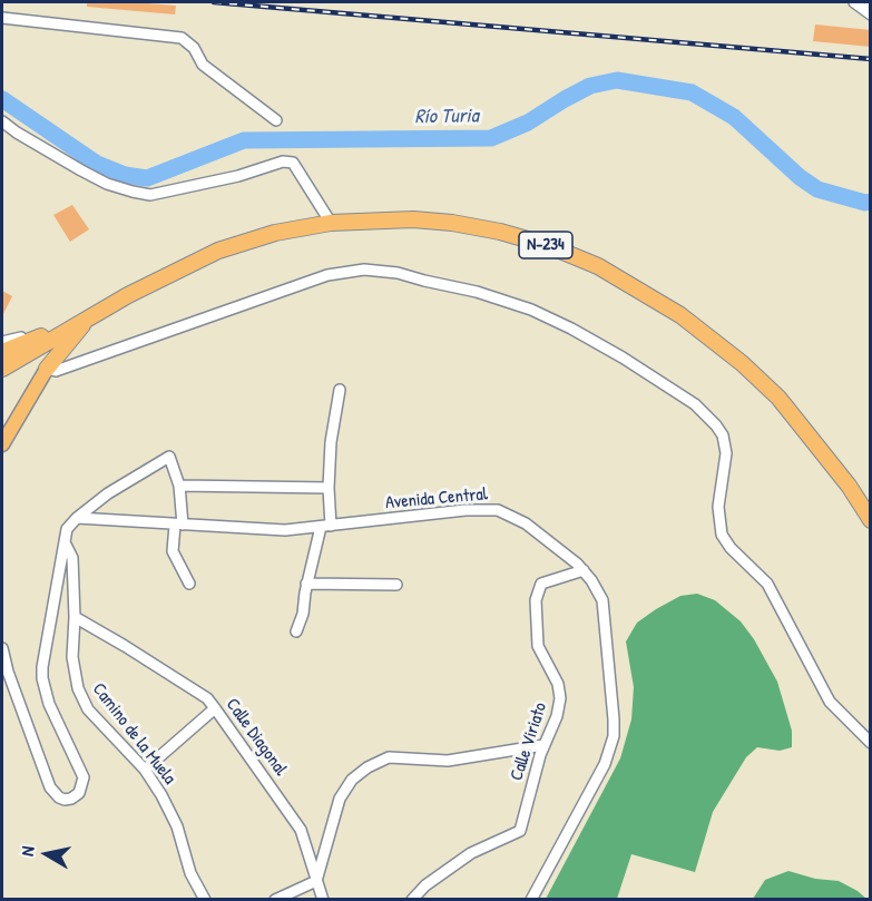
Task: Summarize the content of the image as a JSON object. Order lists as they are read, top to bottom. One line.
{"streets":{"highway":["N-234"],"street":["Avenida Central","Camino de la Muela","Calle Diagonal","Calle Viriato"]},"crossings":[["Avenida Central","Calle Viriato"],["Camino de la Muela","Calle Diagonal"]],"water":["Río Turia"],"north":"left"}
